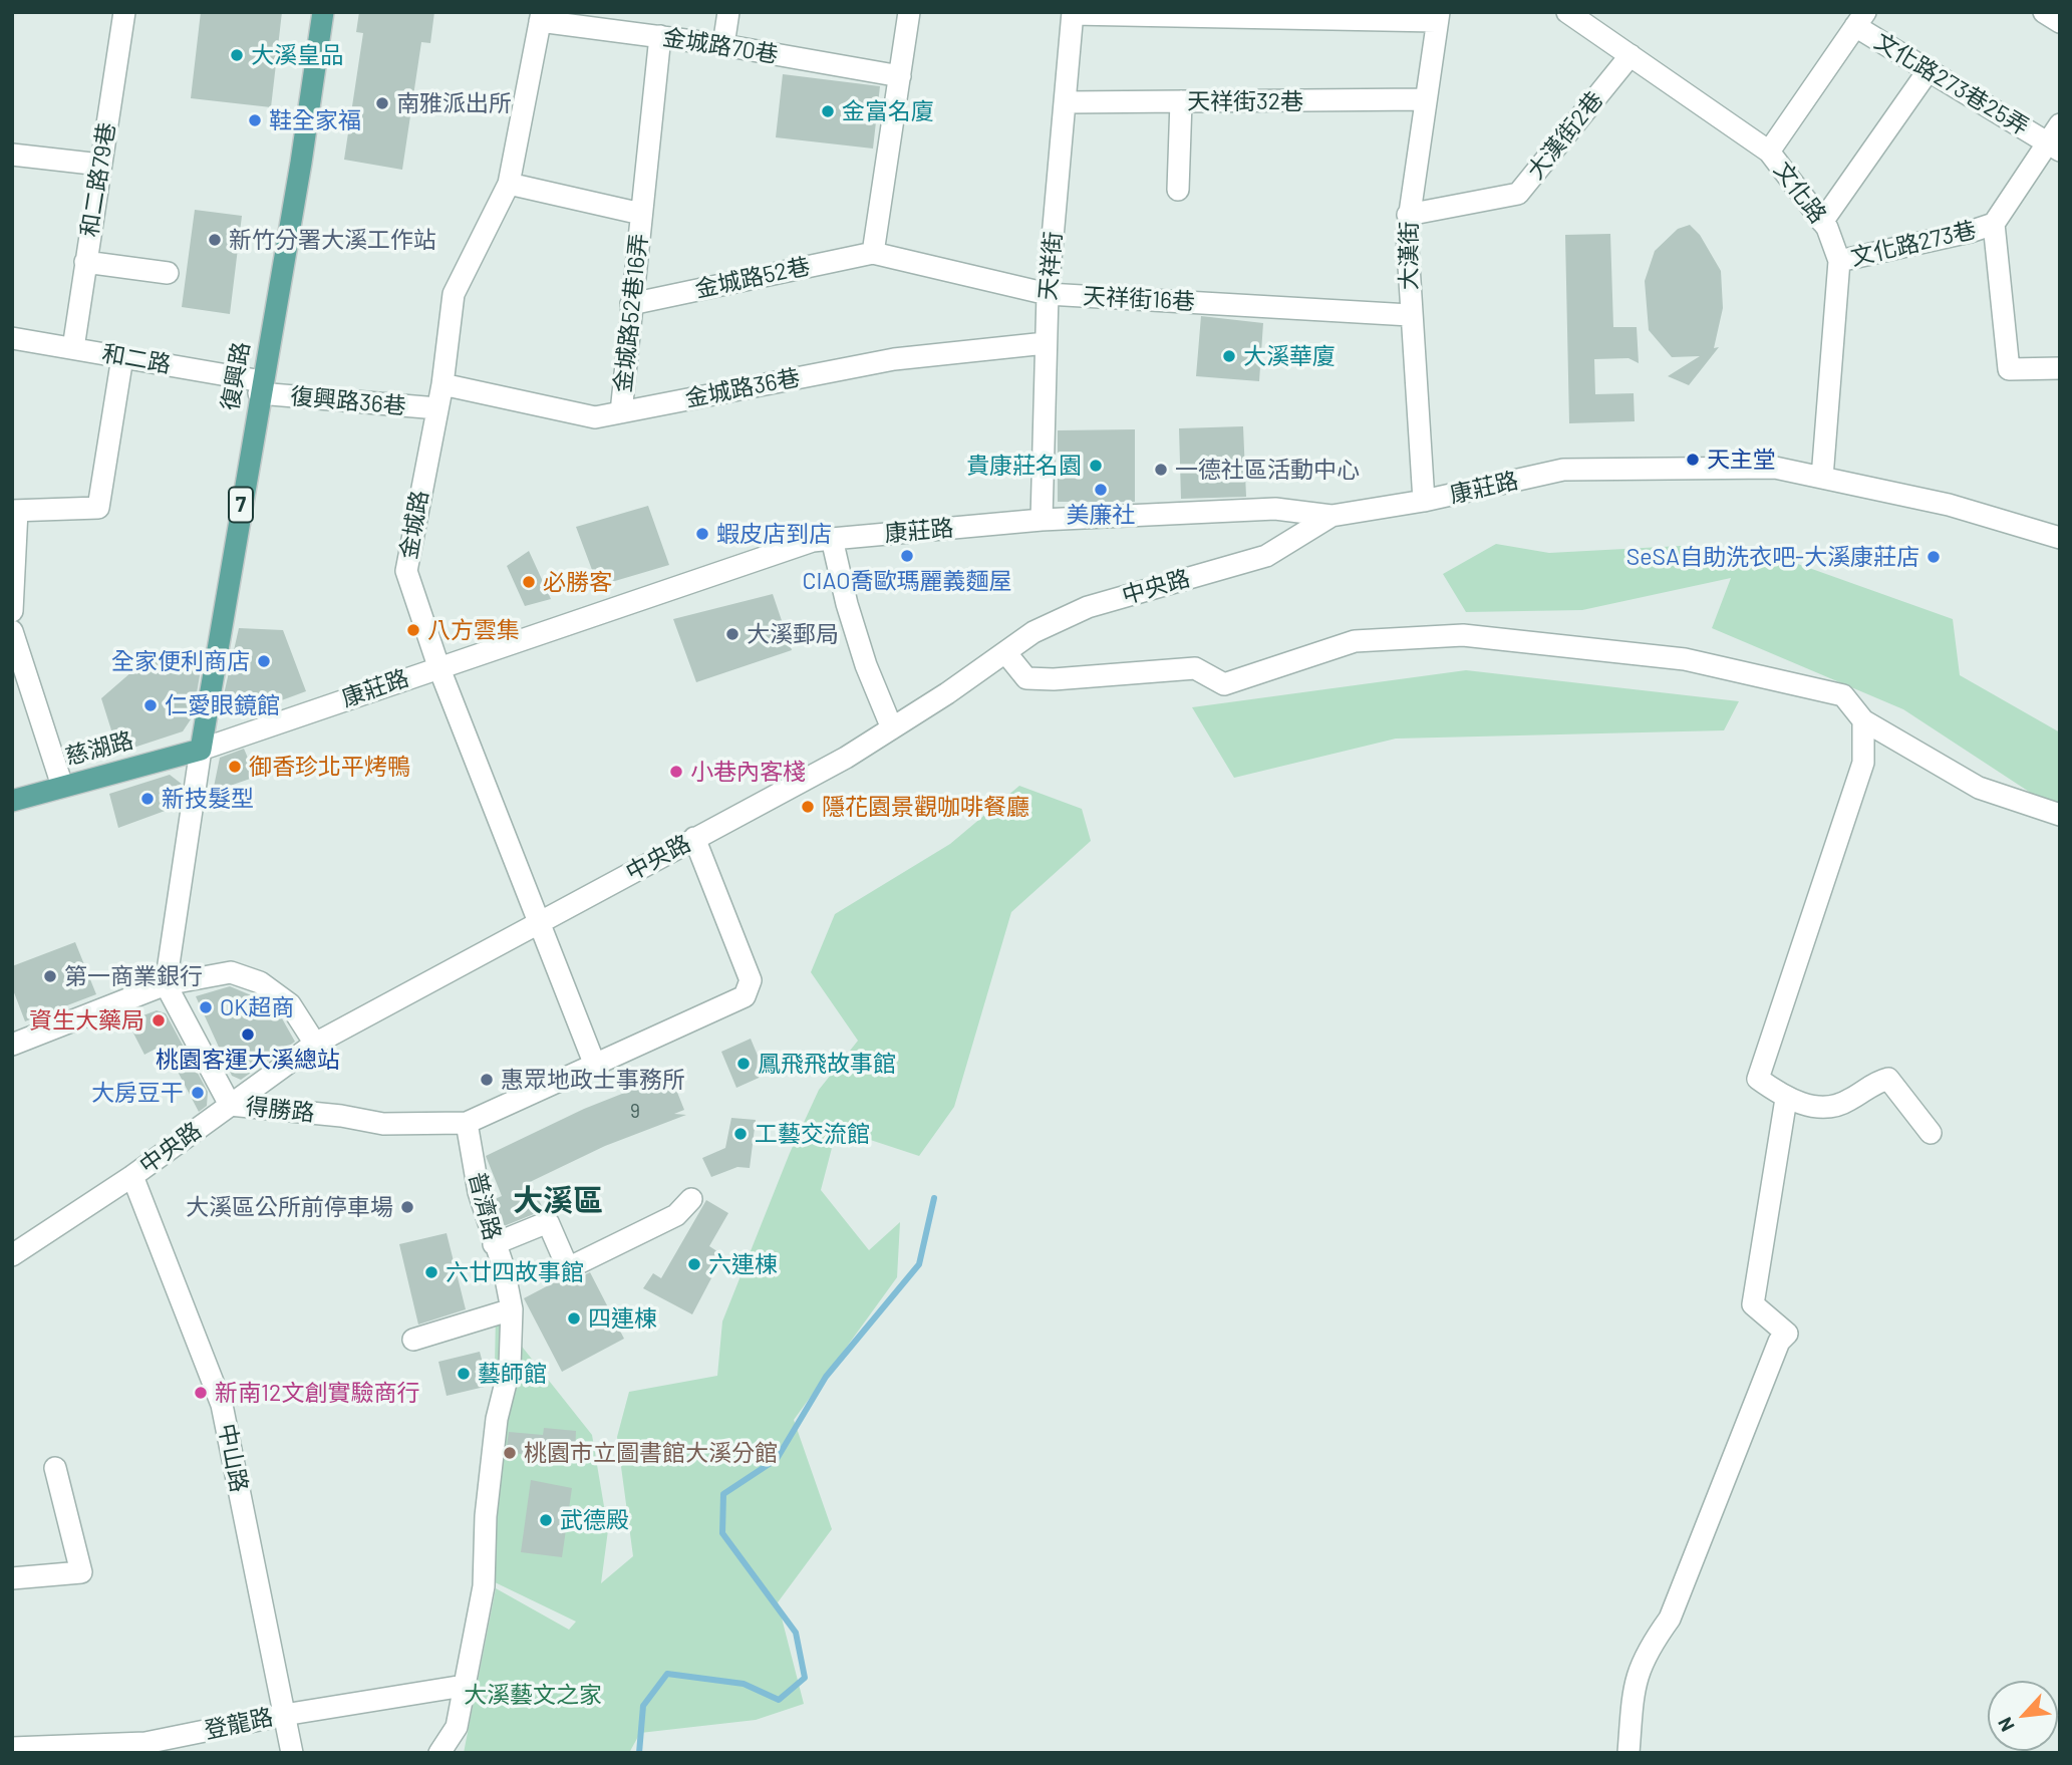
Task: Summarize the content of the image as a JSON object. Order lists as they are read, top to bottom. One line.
{"streets":{"main road":["復興路","7","慈湖路"],"street":["金城路70巷","文化路273巷25弄","天祥街32巷","大漢街2巷","和二路79巷","文化路","文化路273巷","大漢街","天祥街","金城路52巷","天祥街16巷","金城路52巷16弄","和二路","金城路36巷","復興路36巷","康莊路","金城路","中央路","得勝路","普濟路","中山路","登龍路"]},"crossings":[["金城路70巷","金城路52巷16弄"],["金城路70巷","金城路"],["文化路273巷25弄","文化路273巷"],["天祥街32巷","大漢街"],["天祥街32巷","天祥街"],["大漢街2巷","文化路"],["大漢街2巷","大漢街"],["和二路79巷","和二路"],["文化路","文化路273巷"],["文化路","康莊路"],["大漢街","天祥街16巷"],["大漢街","康莊路"],["天祥街","天祥街16巷"],["天祥街","金城路36巷"],["天祥街","康莊路"],["金城路52巷","天祥街16巷"],["金城路52巷","金城路52巷16弄"],["金城路52巷16弄","金城路36巷"],["和二路","復興路"],["和二路","復興路36巷"],["復興路","復興路36巷"],["復興路","康莊路"],["復興路","慈湖路"],["金城路36巷","金城路"],["復興路36巷","金城路"],["康莊路","金城路"],["康莊路","中央路"],["康莊路","慈湖路"],["金城路","中央路"],["中央路","得勝路"],["中央路","中山路"],["得勝路","普濟路"],["普濟路","登龍路"],["中山路","登龍路"]],"districts":["大溪區"],"parks":["大溪藝文之家"],"places":["大溪皇品","南雅派出所","金富名廈","鞋全家福","新竹分署大溪工作站","大溪華廈","天主堂","貴康莊名園","一德社區活動中心","美廉社","蝦皮店到店","CIAO喬歐瑪麗義麵屋","SeSA自助洗衣吧-大溪康莊店","必勝客","八方雲集","大溪郵局","全家便利商店","仁愛眼鏡館","御香珍北平烤鴨","小巷內客棧","新技髮型","隱花園景觀咖啡餐廳","第一商業銀行","OK超商","資生大藥局","桃園客運大溪總站","鳳飛飛故事館","惠眾地政士事務所","大房豆干","工藝交流館","大溪區公所前停車場","六連棟","六廿四故事館","四連棟","藝師館","新南12文創實驗商行","桃園市立圖書館大溪分館","武德殿"],"house_numbers":["9"],"north":"bottom left"}
